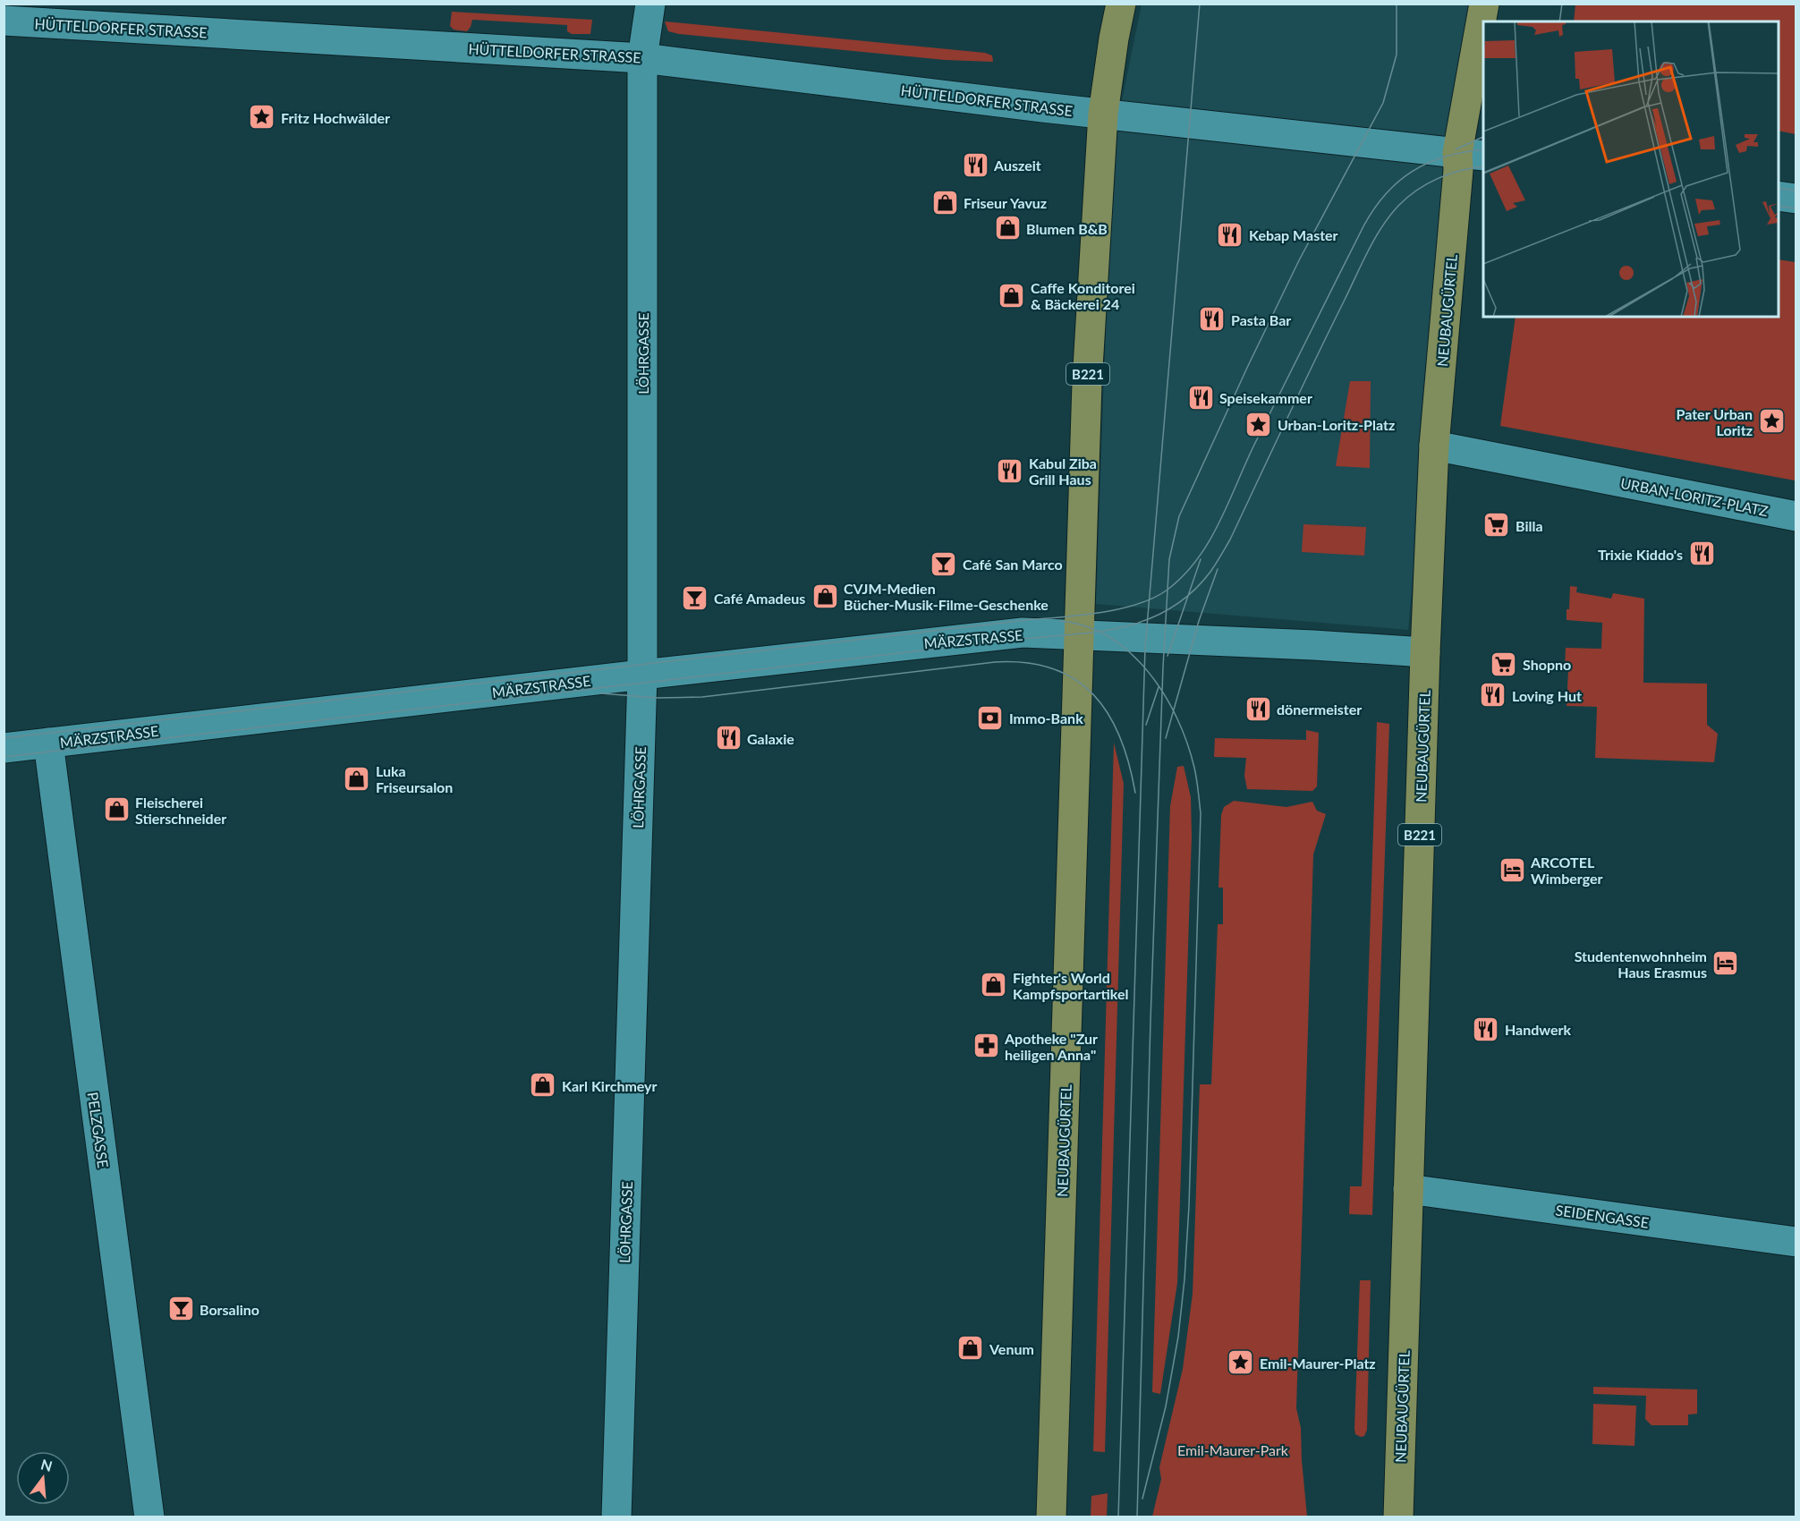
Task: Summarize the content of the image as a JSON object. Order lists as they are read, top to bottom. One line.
{"streets":{"main road":["NEUBAUGÜRTEL","B221"],"street":["HÜTTELDORFER STRASSE","LÖHRGASSE","URBAN-LORITZ-PLATZ","MÄRZSTRASSE","PELZGASSE","SEIDENGASSE"]},"crossings":[["HÜTTELDORFER STRASSE","NEUBAUGÜRTEL"],["HÜTTELDORFER STRASSE","LÖHRGASSE"],["NEUBAUGÜRTEL","URBAN-LORITZ-PLATZ"],["NEUBAUGÜRTEL","MÄRZSTRASSE"],["NEUBAUGÜRTEL","SEIDENGASSE"],["LÖHRGASSE","MÄRZSTRASSE"],["MÄRZSTRASSE","PELZGASSE"]],"parks":["Emil-Maurer-Park"],"places":{"place":["Fritz Hochwälder","Pater Urban Loritz","Urban-Loritz-Platz","Emil-Maurer-Platz"],"restaurant":["Auszeit","Kebap Master","Pasta Bar","Speisekammer","Kabul Ziba Grill Haus","Trixie Kiddo's","Loving Hut","dönermeister","Galaxie","Handwerk"],"shop":["Friseur Yavuz","Blumen B&B","Caffe Konditorei & Bäckerei 24","CVJM-Medien Bücher-Musik-Filme-Geschenke","Luka Friseursalon","Fleischerei Stierschneider","Fighter's World Kampfsportartikel","Karl Kirchmeyr","Venum"],"supermarket":["Billa","Shopno"],"bar":["Café San Marco","Café Amadeus","Borsalino"],"bank":["Immo-Bank"],"hotel":["ARCOTEL Wimberger","Studentenwohnheim Haus Erasmus"],"pharmacy":["Apotheke \"Zur heiligen Anna\""]},"north":"top"}
